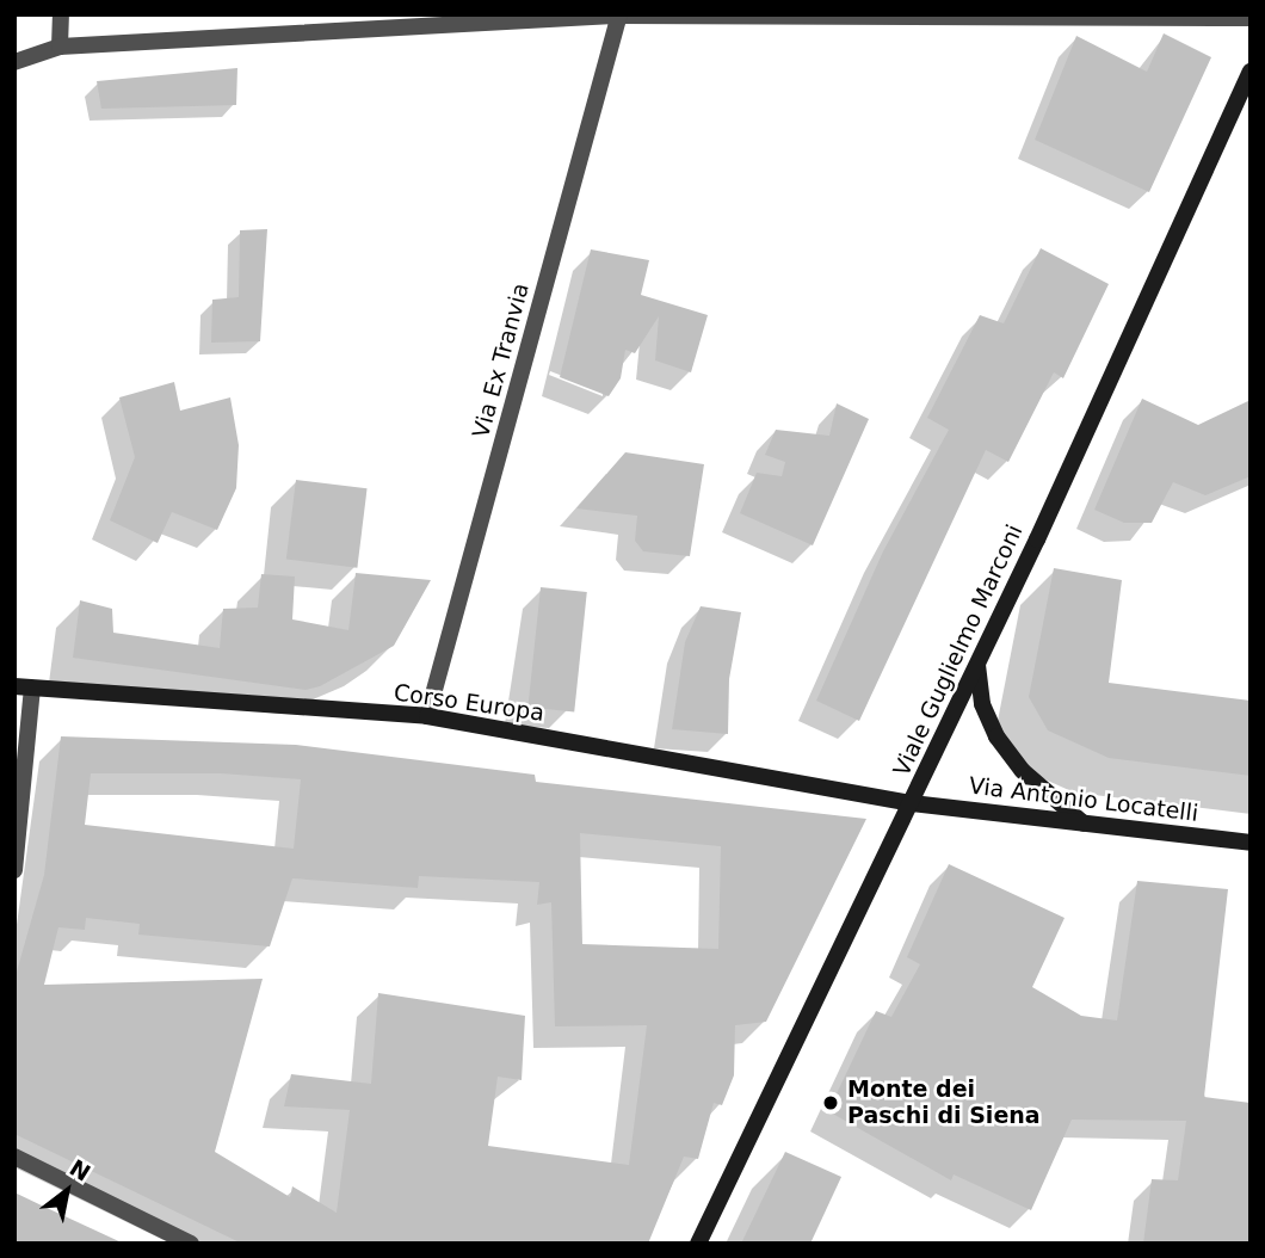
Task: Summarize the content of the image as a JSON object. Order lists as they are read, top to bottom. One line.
{"streets":{"street":["Via Ex Tranvia","Viale Guglielmo Marconi","Corso Europa","Via Antonio Locatelli"]},"crossings":[["Via Ex Tranvia","Corso Europa"],["Viale Guglielmo Marconi","Corso Europa"],["Viale Guglielmo Marconi","Via Antonio Locatelli"],["Corso Europa","Via Antonio Locatelli"]],"places":["Monte dei Paschi di Siena"],"north":"top right"}
